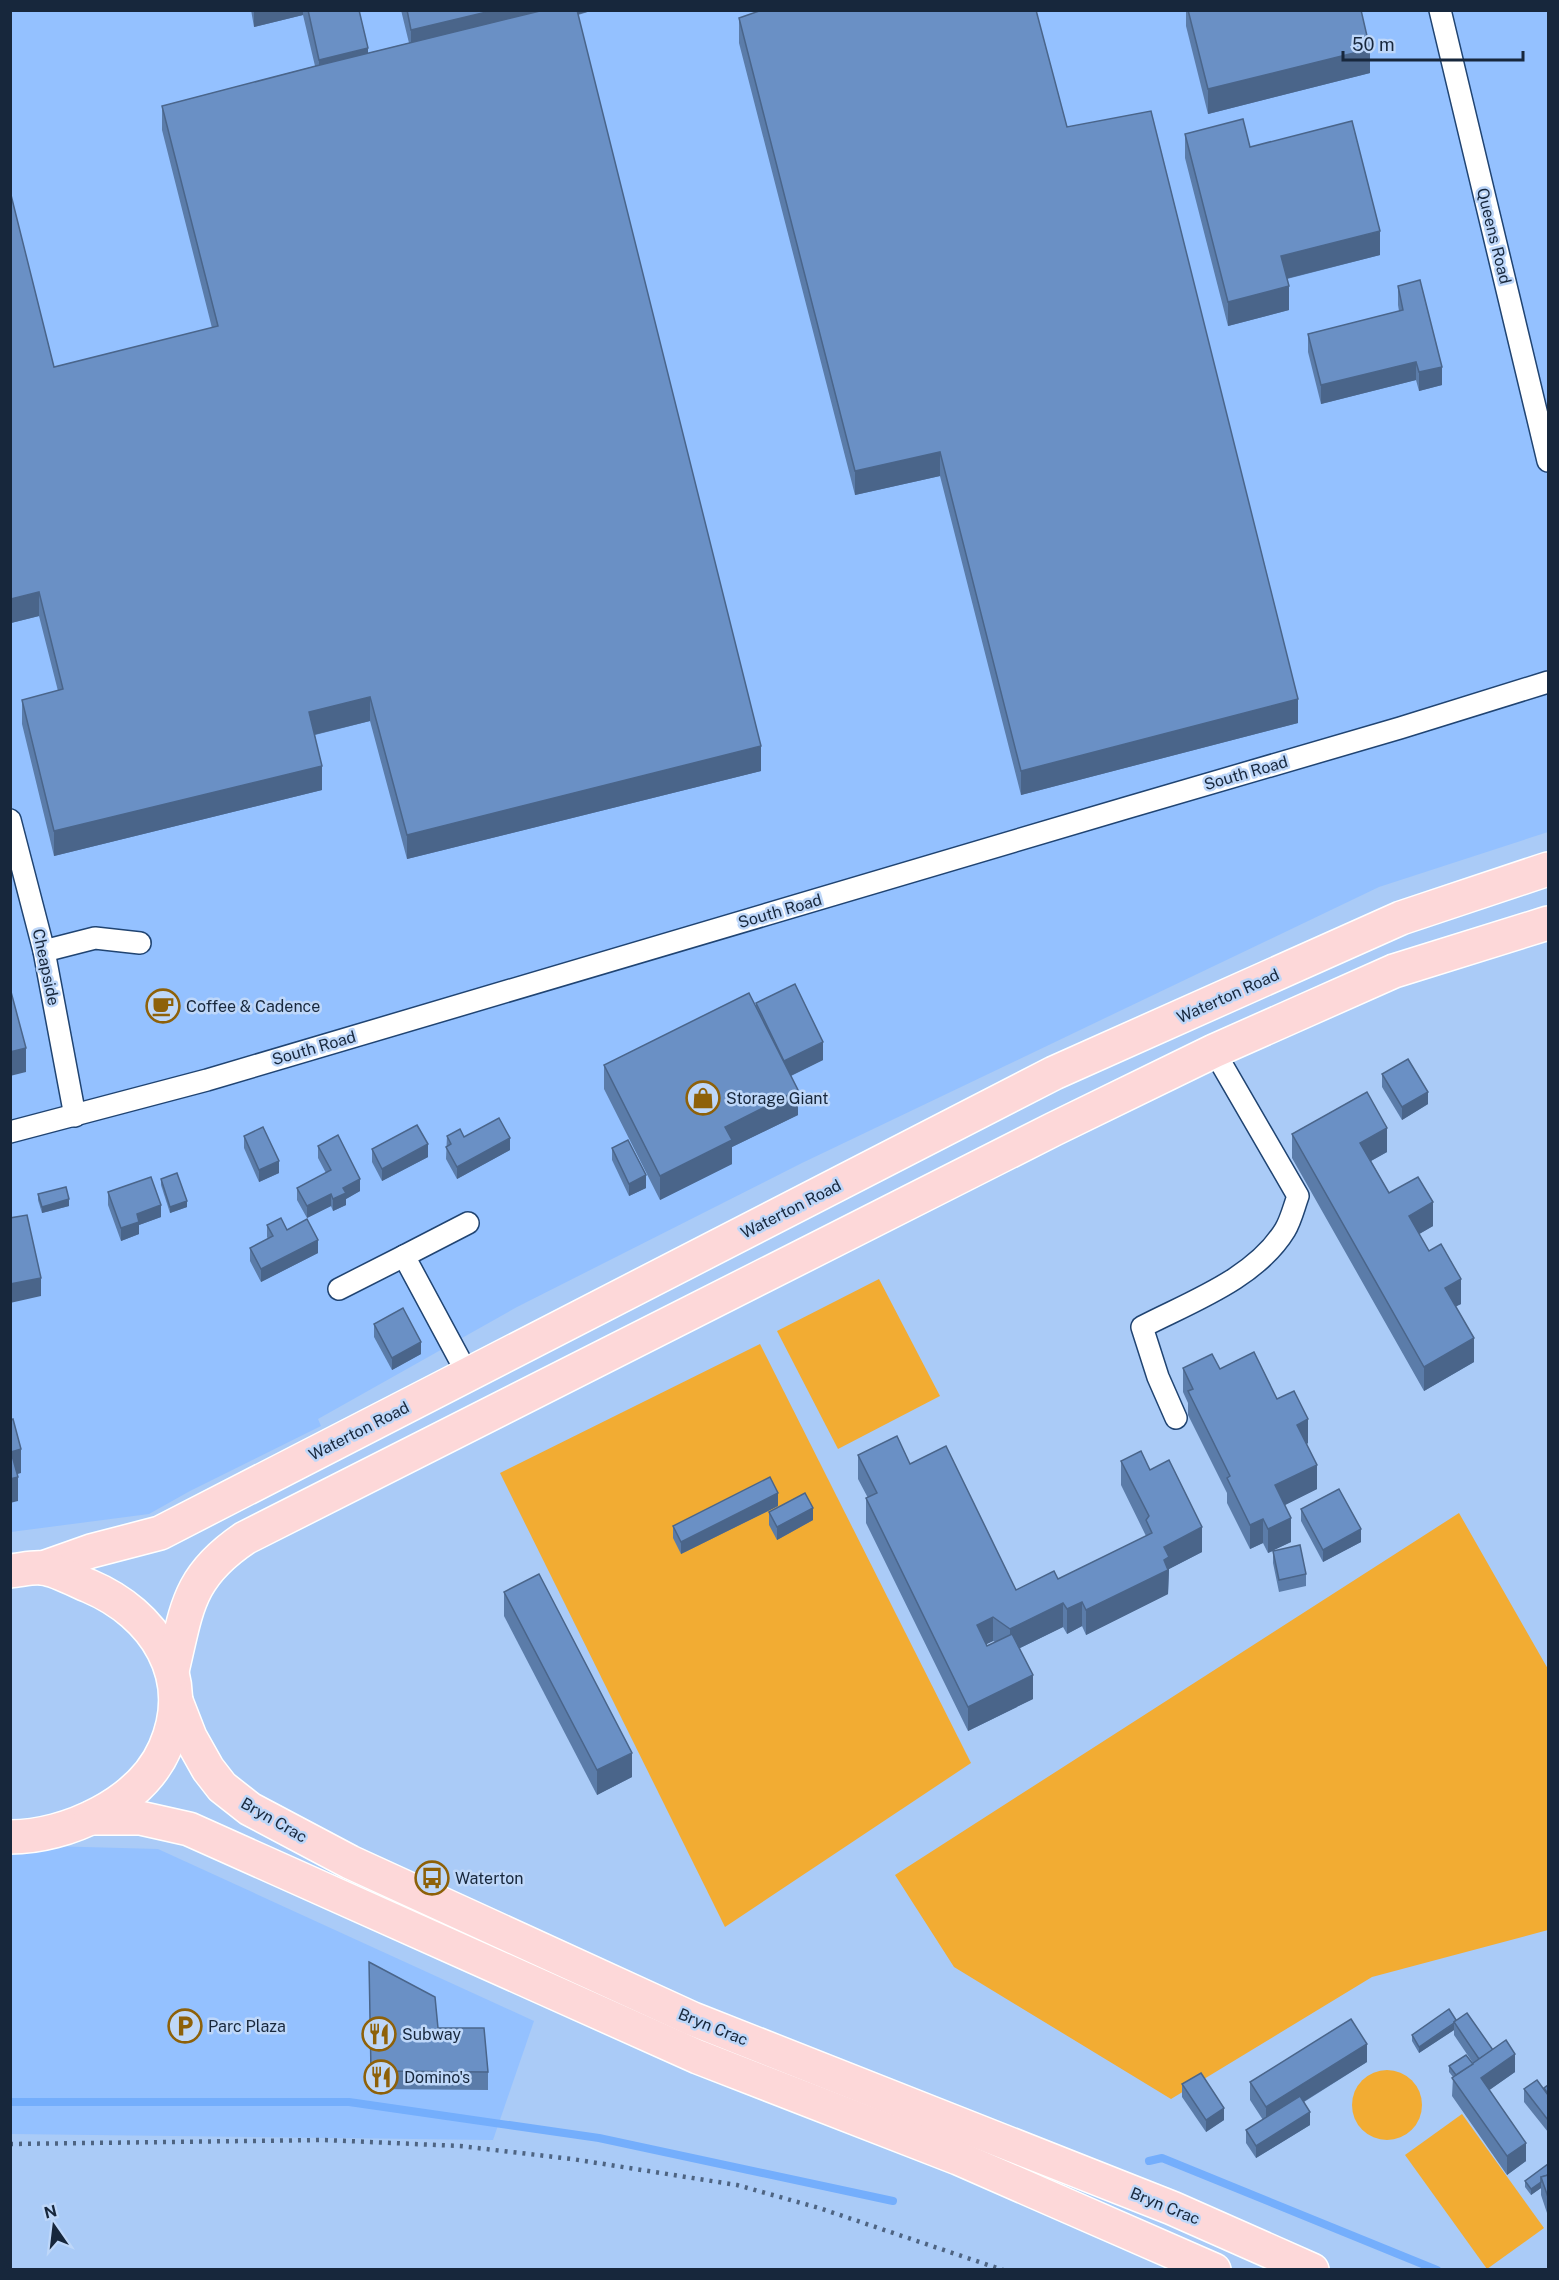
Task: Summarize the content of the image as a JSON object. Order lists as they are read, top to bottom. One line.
{"streets":{"main road":["Waterton Road","Bryn Crac"],"street":["Queens Road","South Road","Cheapside"]},"crossings":[["South Road","Cheapside"],["Waterton Road","Bryn Crac"]],"places":{"cafe":["Coffee & Cadence"],"shop":["Storage Giant"],"bus stop":["Waterton"],"parking":["Parc Plaza"],"restaurant":["Subway","Domino's"]},"scale_bar":"50 m","north":"top"}
